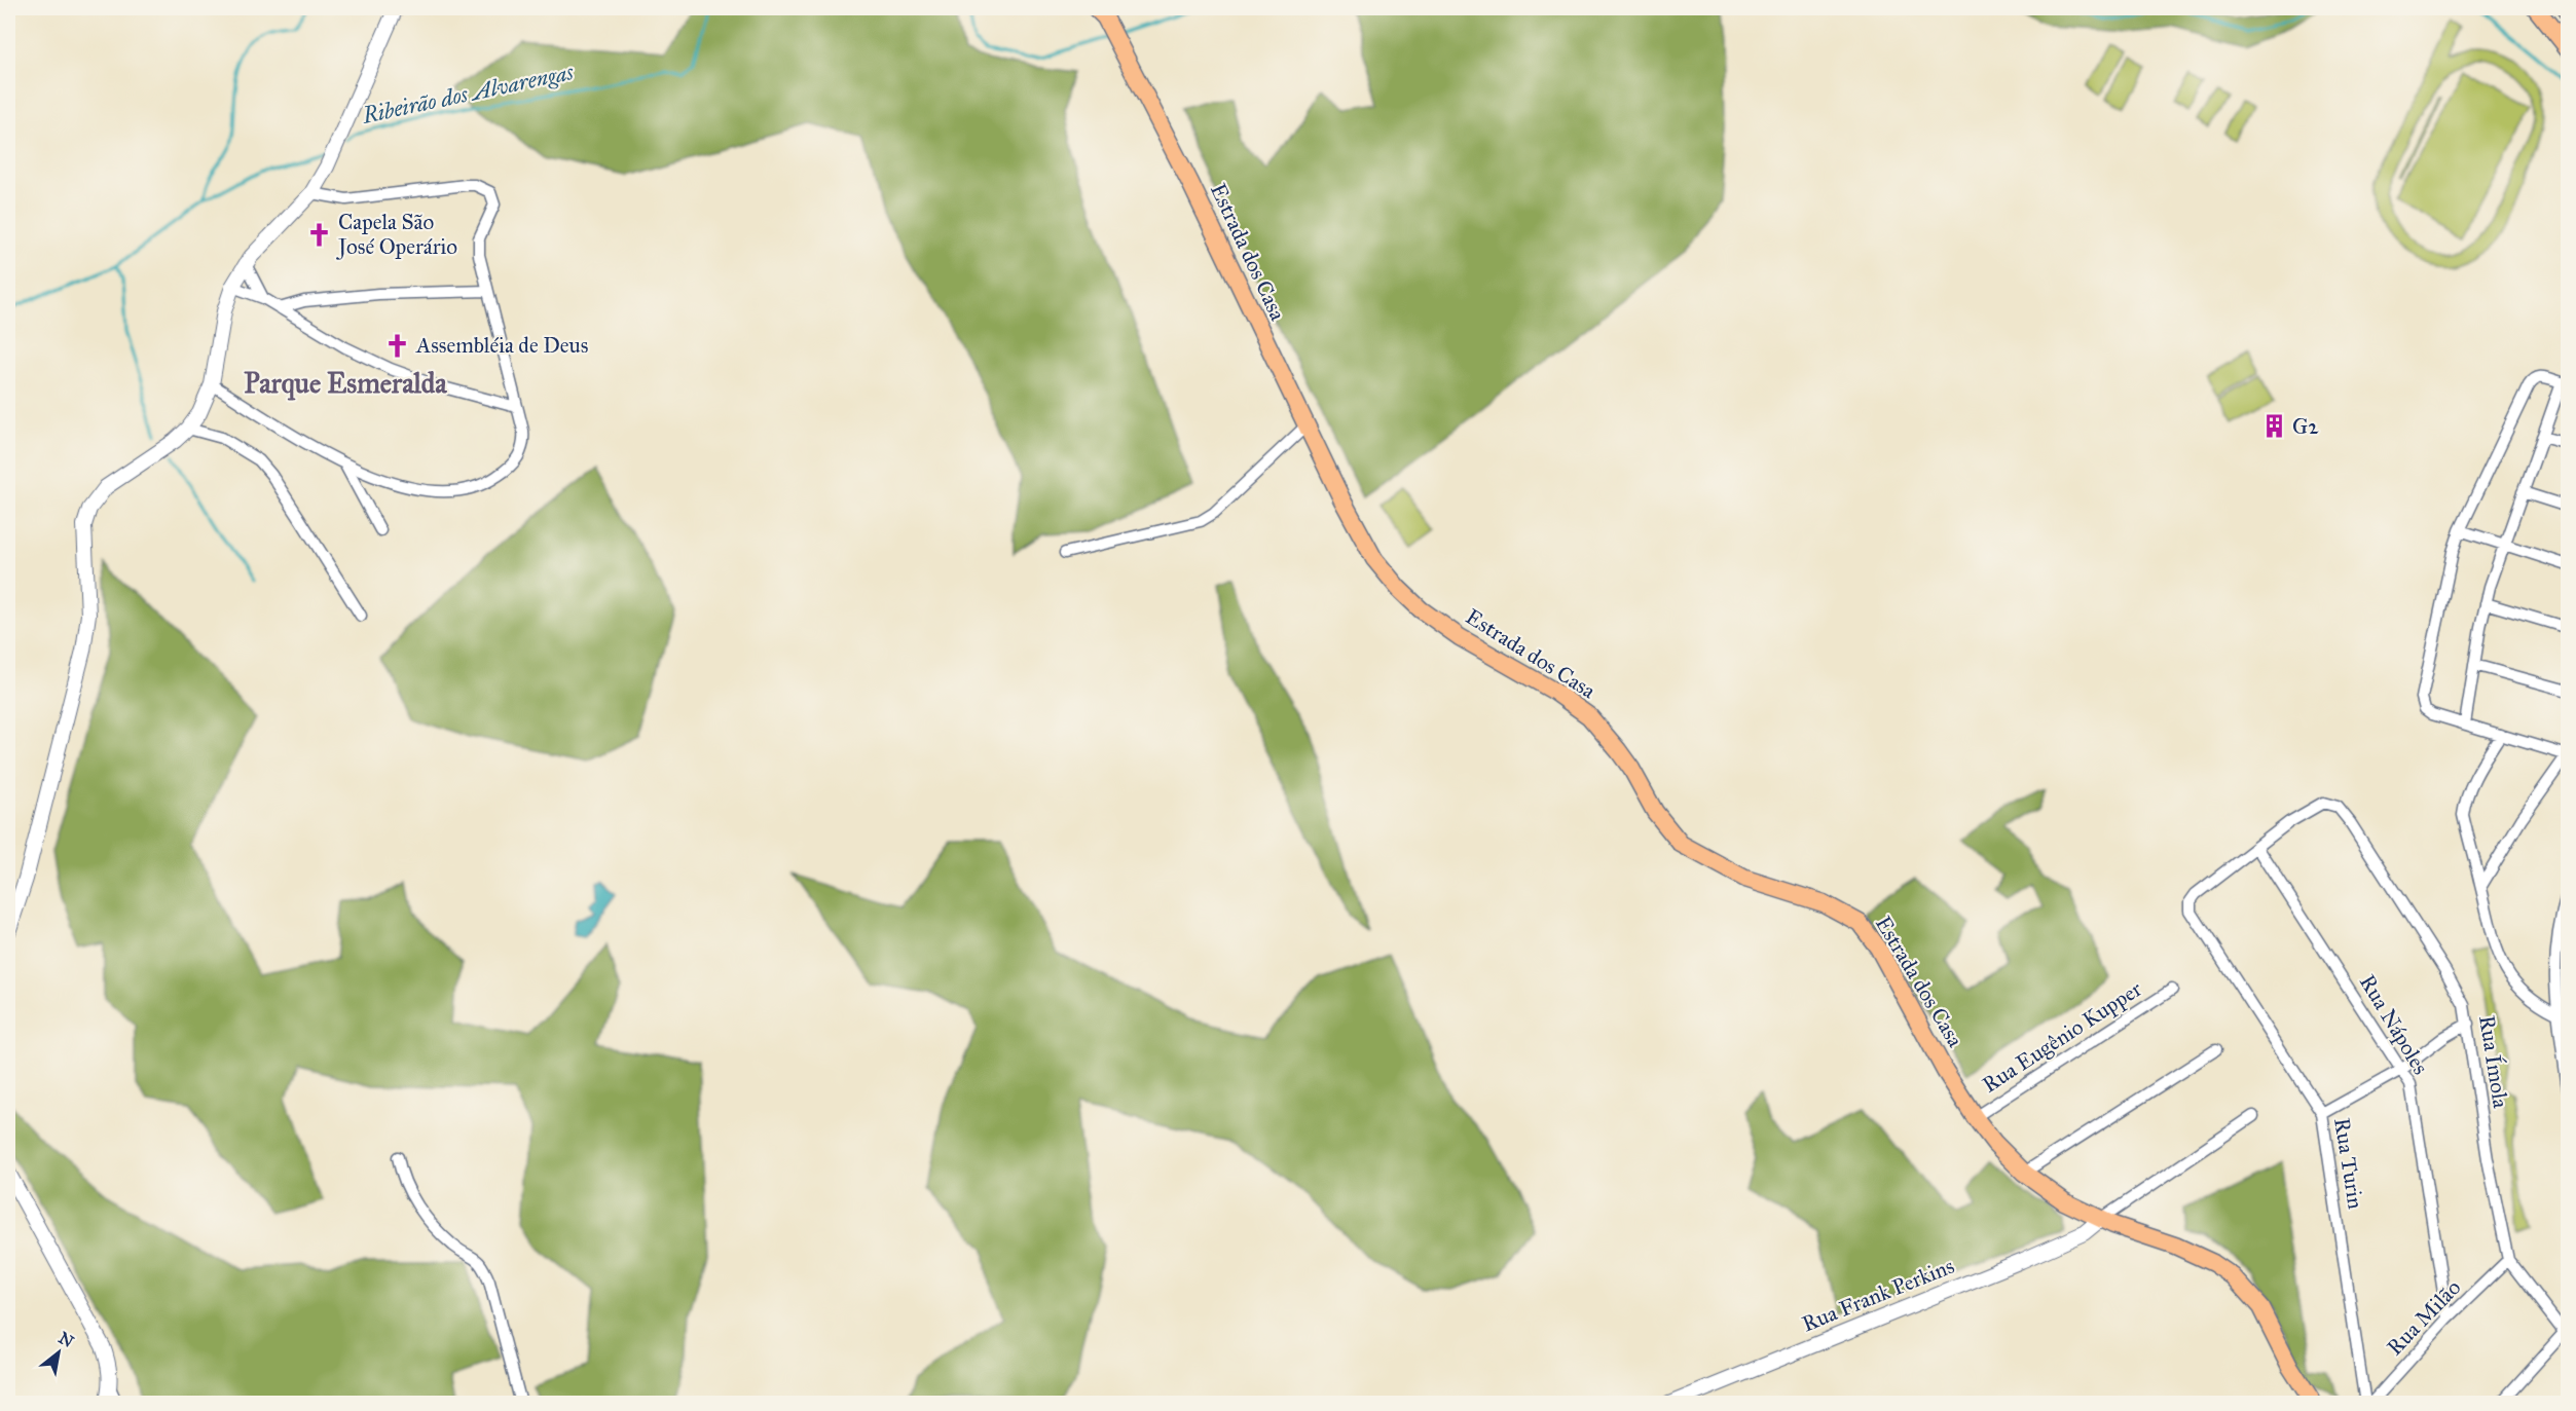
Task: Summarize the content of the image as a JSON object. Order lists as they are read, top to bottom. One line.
{"streets":{"main road":["Estrada dos Casa"],"street":["Rua Nápoles","Rua Eugênio Kupper","Rua Ímola","Rua Turin","Rua Frank Perkins","Rua Milão"]},"crossings":[["Estrada dos Casa","Rua Eugênio Kupper"],["Estrada dos Casa","Rua Frank Perkins"],["Rua Nápoles","Rua Ímola"],["Rua Nápoles","Rua Turin"],["Rua Nápoles","Rua Milão"],["Rua Ímola","Rua Turin"],["Rua Ímola","Rua Milão"]],"districts":["Parque Esmeralda"],"water":["Ribeirão dos Alvarengas"],"places":{"church":["Capela São José Operário","Assembléia de Deus"],"building":["G2"]},"north":"top right"}
